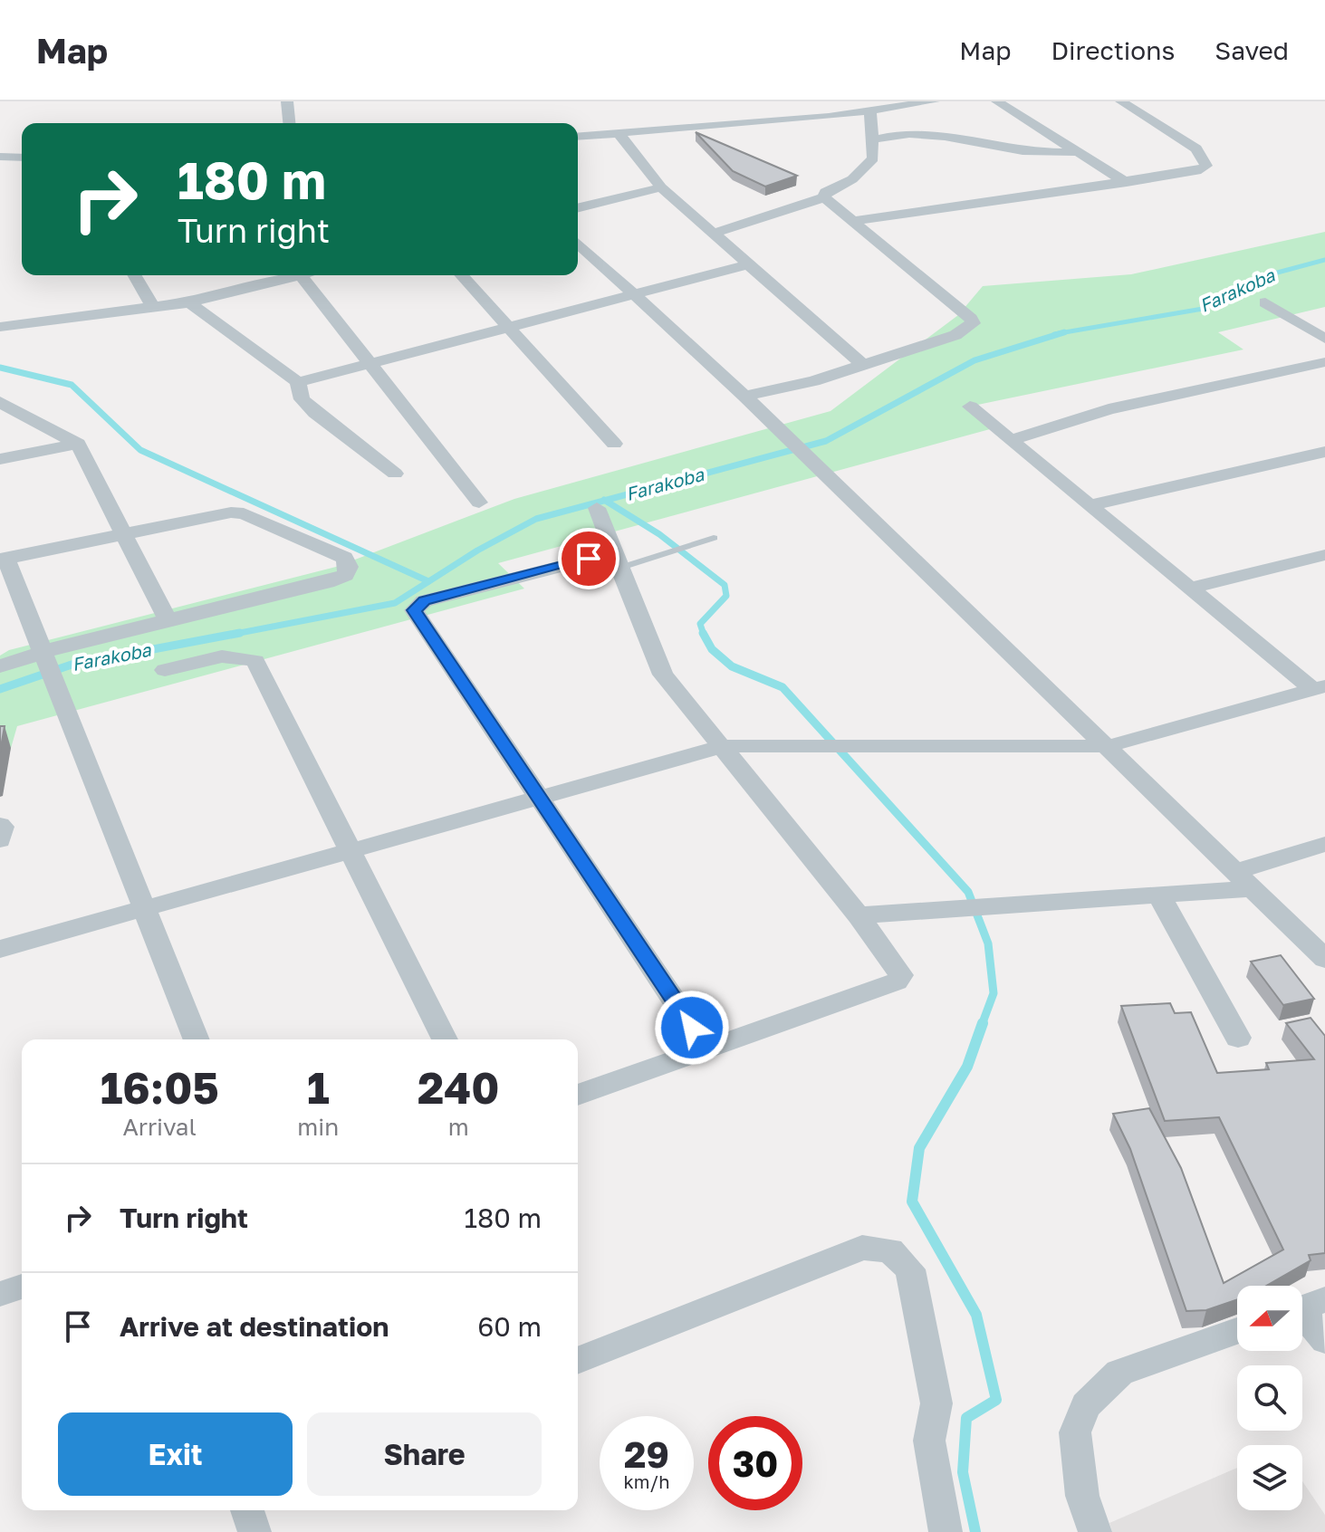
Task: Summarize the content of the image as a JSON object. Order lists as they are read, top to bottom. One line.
{"water":["Farakoba"],"north":"left","page":{"header":"Map","nav":["Map","Directions","Saved"],"turn":["180 m","Turn right"],"eta":["16:05","Arrival","1","min","240","m"],"list":[{"name":"Turn right","value":"180 m"},{"name":"Arrive at destination","value":"60 m"}],"buttons":["Exit","Share"],"speed":"29 km/h","limit":"30"}}
